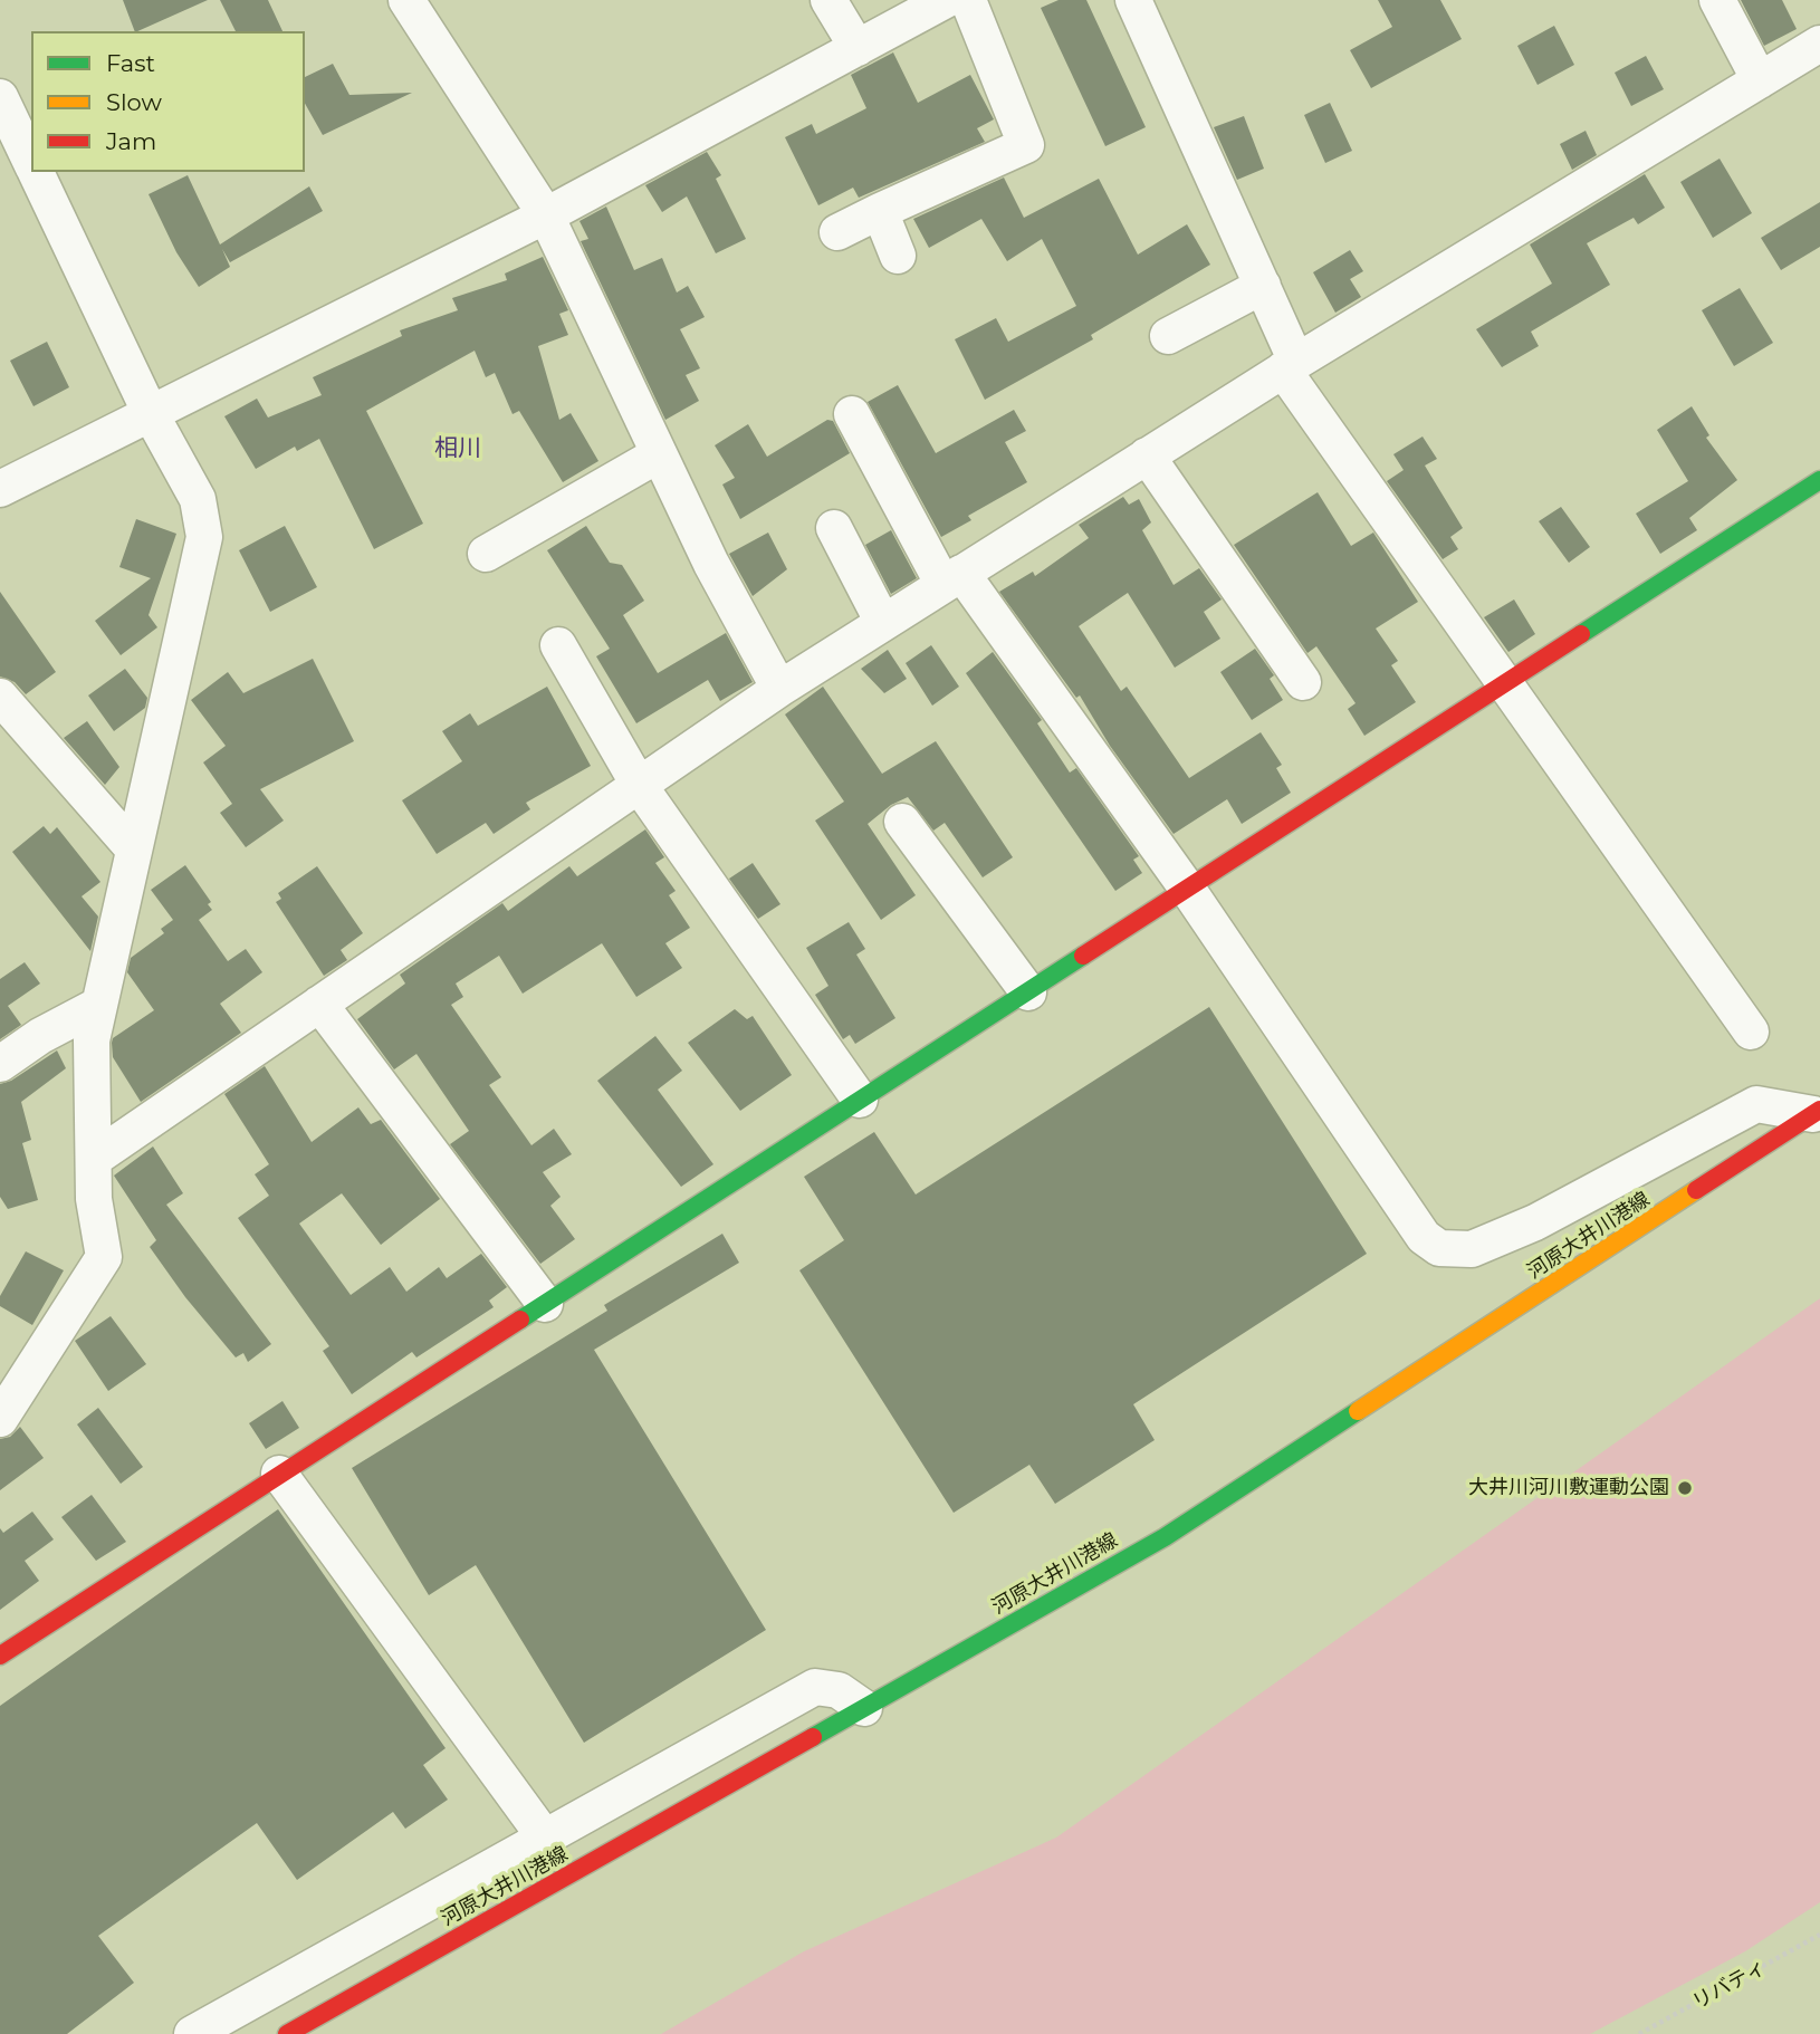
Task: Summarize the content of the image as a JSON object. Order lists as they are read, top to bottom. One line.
{"streets":{"street":["河原大井川港線"],"path":["リバティ"]},"districts":["相川"],"places":["大井川河川敷運動公園"],"legend":["Fast","Slow","Jam"]}
